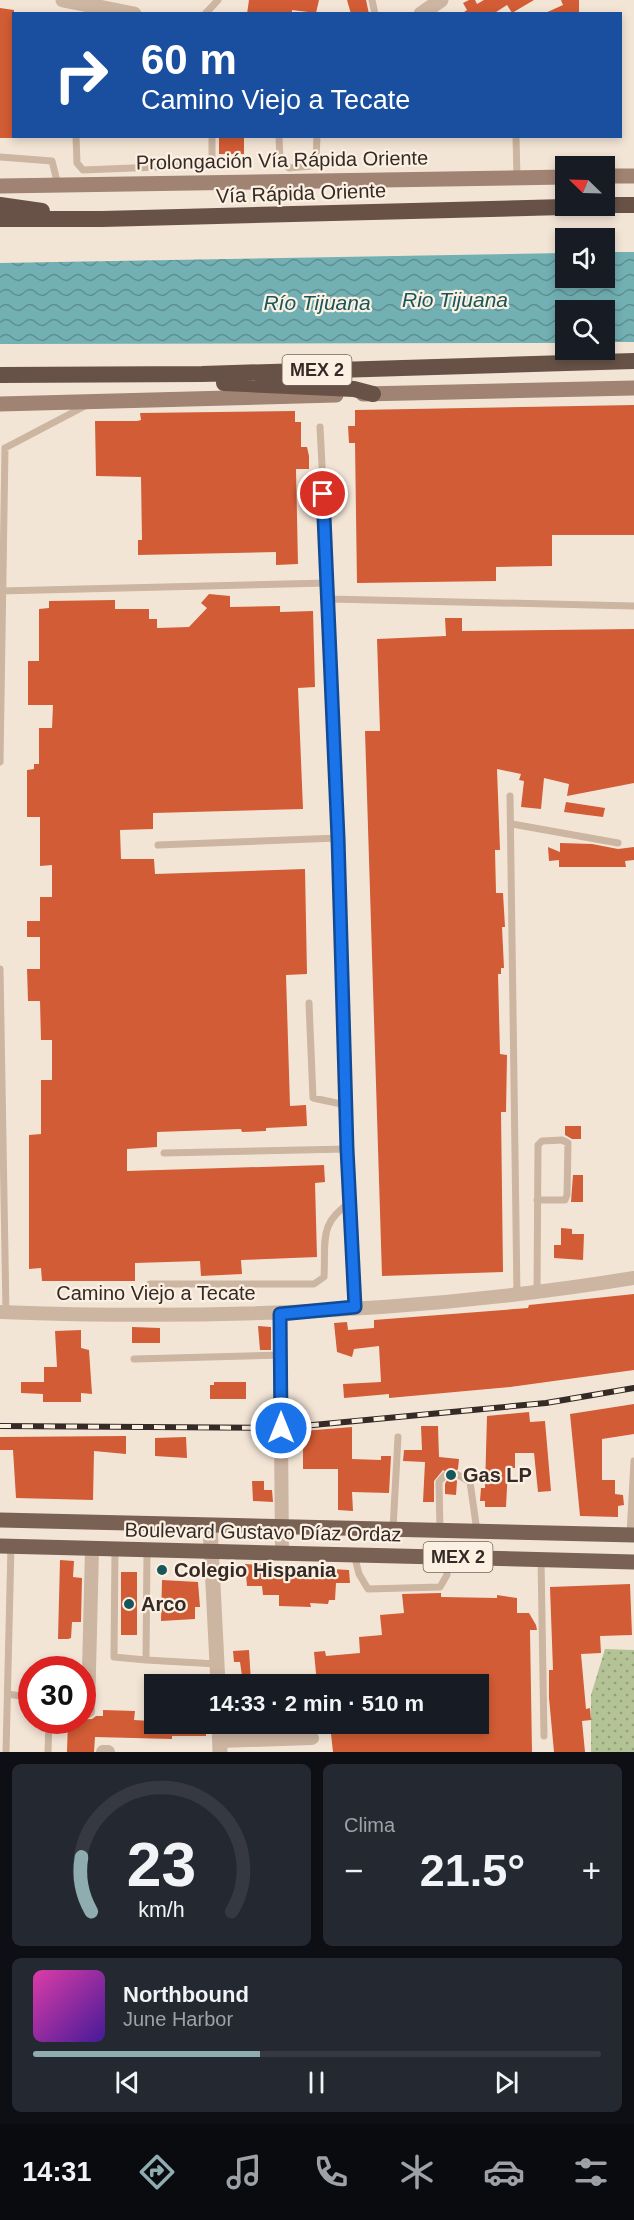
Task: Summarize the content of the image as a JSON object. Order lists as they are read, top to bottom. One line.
{"streets":{"highway":["Vía Rápida Oriente","MEX 2"],"main road":["Prolongación Vía Rápida Oriente","Boulevard Gustavo Díaz Ordaz"],"street":["Camino Viejo a Tecate"]},"water":["Rio Tijuana","Río Tijuana"],"places":["Gas LP","Colegio Hispania","Arco"],"north":"top left","page":{"turn":["60 m","Camino Viejo a Tecate"],"limit":"30","trip":"14:33 · 2 min · 510 m","tile":"Clima","heat":["−","21.5°","+"],"song":["Northbound","June Harbor"],"tabs":"14:31","gauge":["23","km/h"]}}
